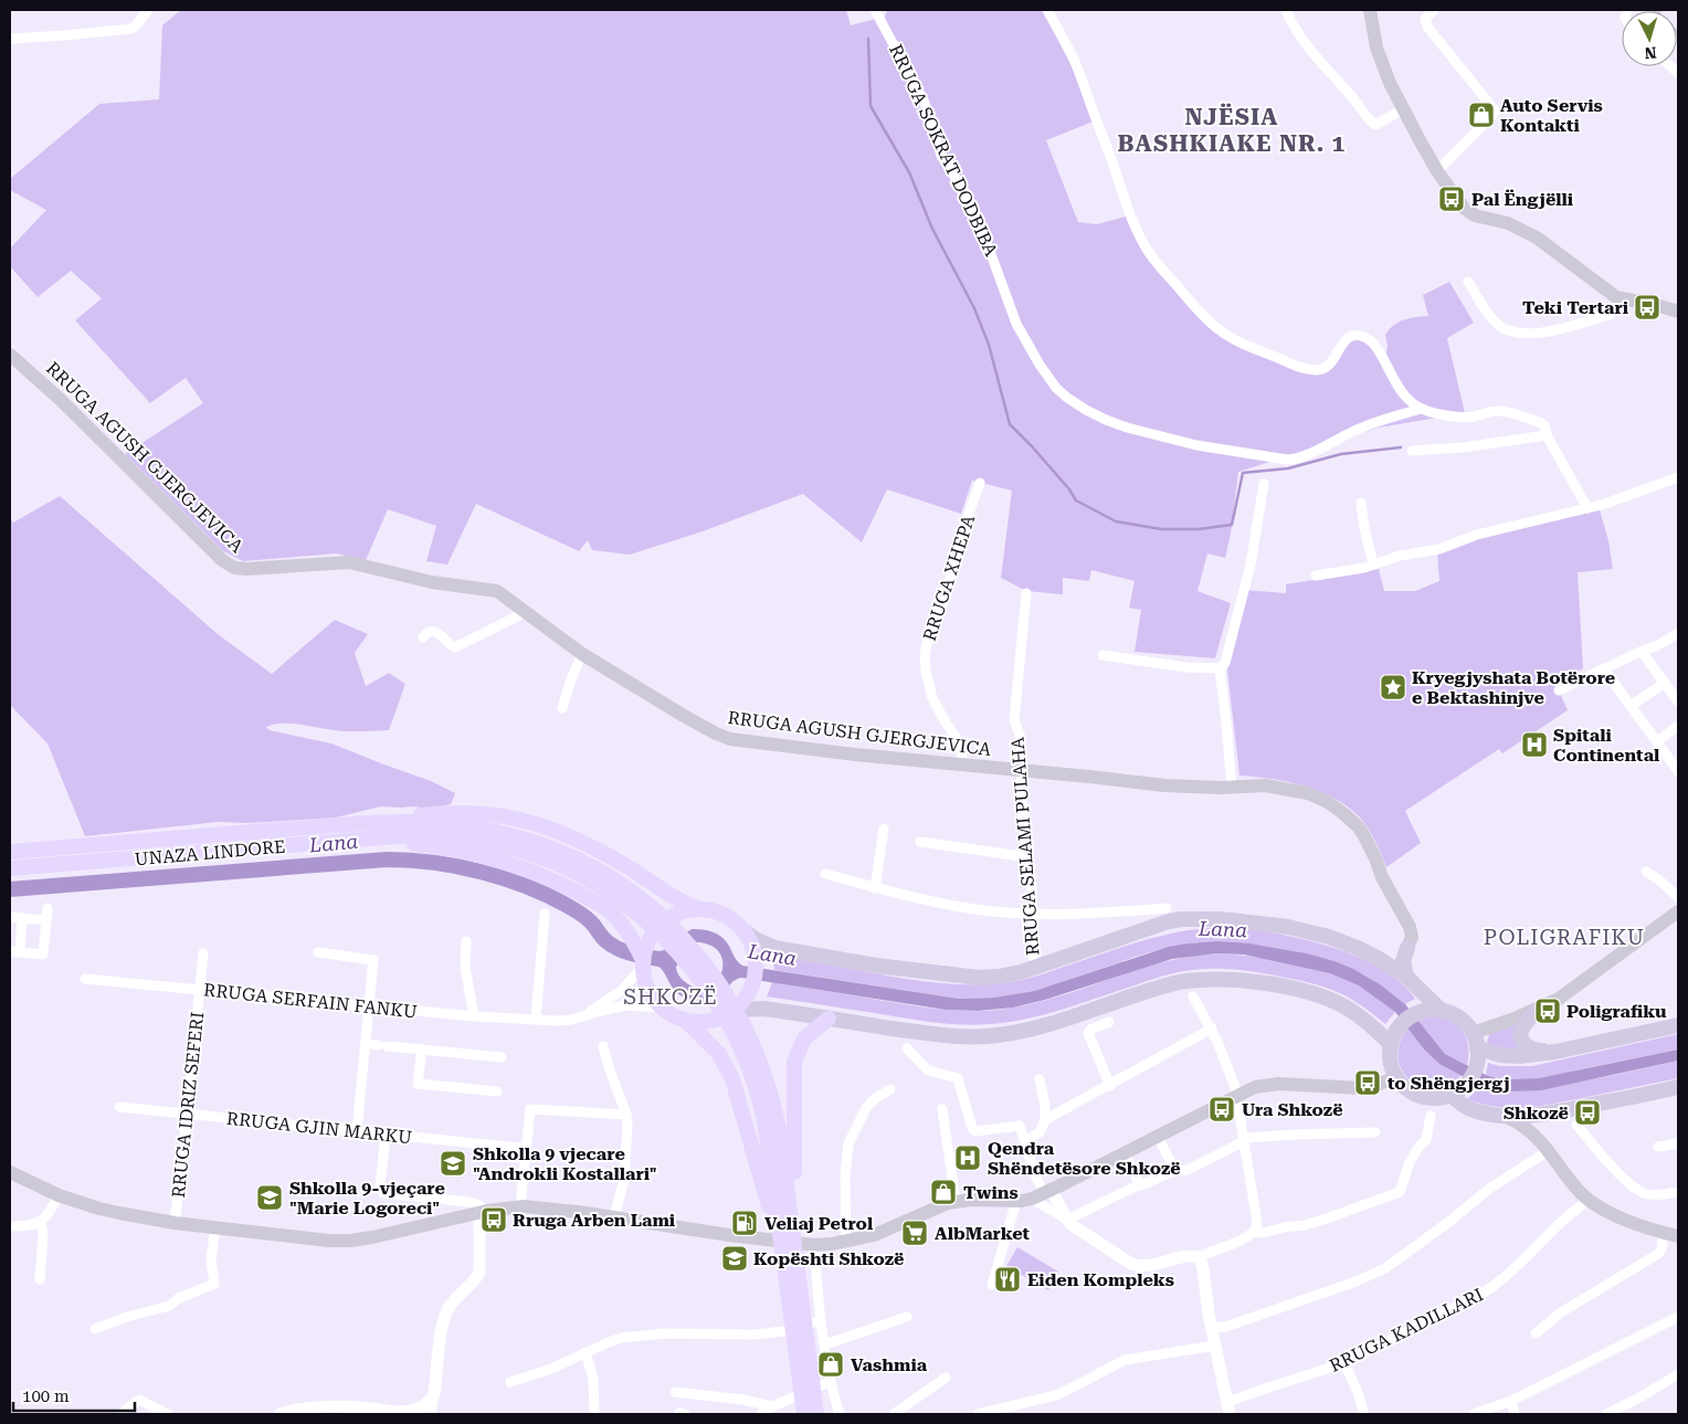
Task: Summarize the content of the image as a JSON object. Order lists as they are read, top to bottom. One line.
{"streets":{"highway":["UNAZA LINDORE"],"main road":["RRUGA AGUSH GJERGJEVICA"],"street":["RRUGA SOKRAT DODBIBA","RRUGA XHEPA","RRUGA SELAMI PULAHA","RRUGA SERFAIN FANKU","RRUGA IDRIZ SEFERI","RRUGA GJIN MARKU","RRUGA KADILLARI"]},"crossings":[["RRUGA AGUSH GJERGJEVICA","RRUGA XHEPA"],["RRUGA AGUSH GJERGJEVICA","RRUGA SELAMI PULAHA"],["RRUGA SERFAIN FANKU","RRUGA IDRIZ SEFERI"],["RRUGA IDRIZ SEFERI","RRUGA GJIN MARKU"]],"districts":["NJËSIA BASHKIAKE NR. 1","POLIGRAFIKU","SHKOZË"],"water":["Lana"],"places":{"shop":["Auto Servis Kontakti","Twins","Vashmia"],"bus stop":["Pal Ëngjëlli","Teki Tertari","Poligrafiku","to Shëngjergj","Ura Shkozë","Shkozë","Rruga Arben Lami"],"place":["Kryegjyshata Botërore e Bektashinjve"],"hospital":["Spitali Continental","Qendra Shëndetësore Shkozë"],"school or university":["Shkolla 9 vjecare \"Androkli Kostallari\"","Shkolla 9-vjeçare \"Marie Logoreci\"","Kopështi Shkozë"],"fuel station":["Veliaj Petrol"],"supermarket":["AlbMarket"],"restaurant":["Eiden Kompleks"]},"scale_bar":"100 m","north":"bottom"}
